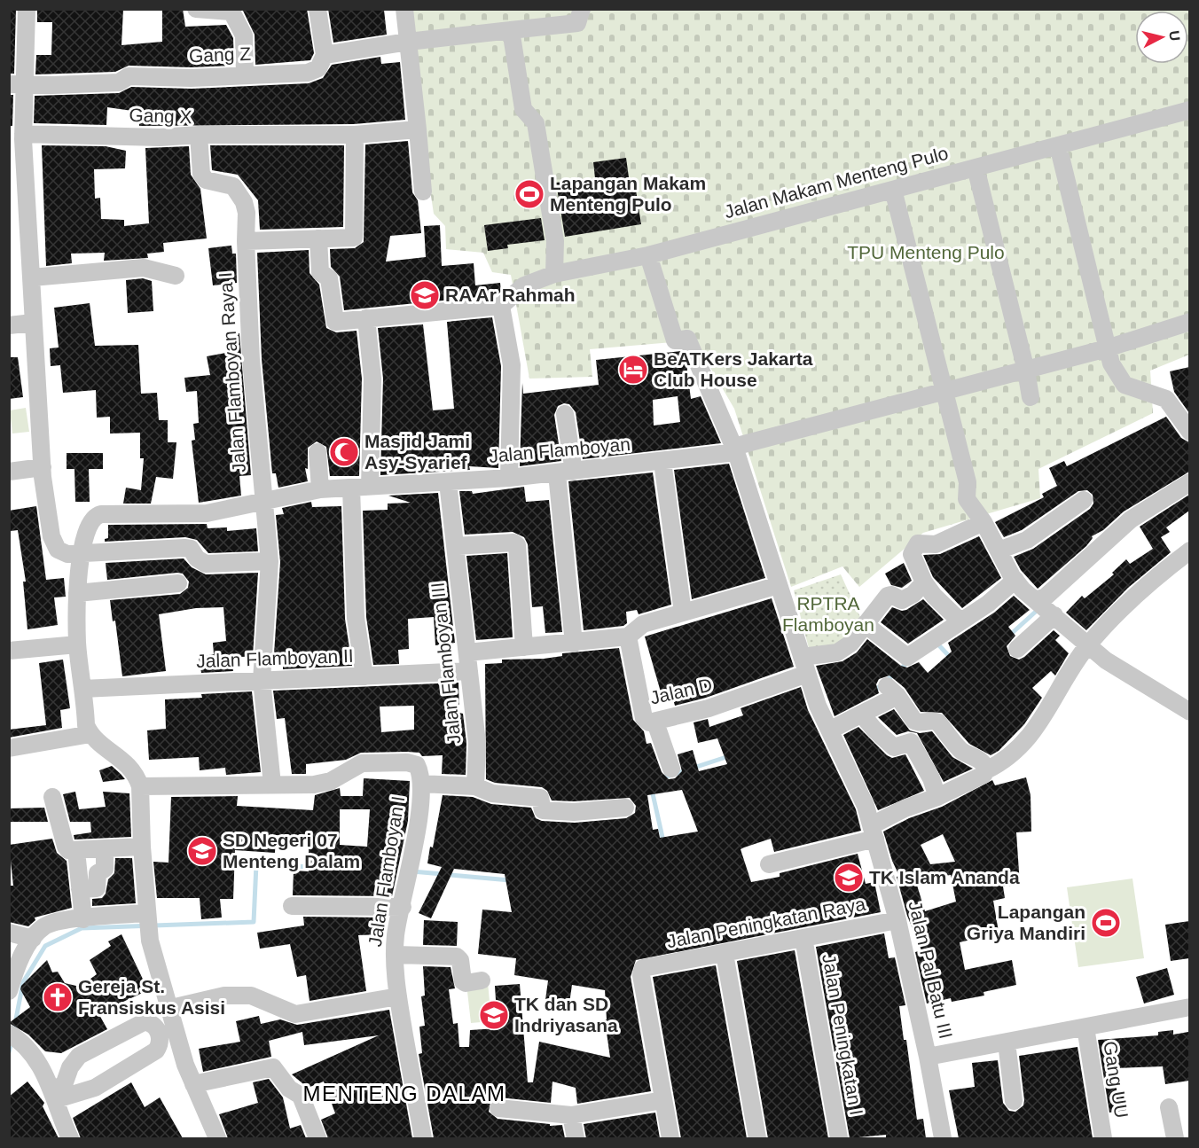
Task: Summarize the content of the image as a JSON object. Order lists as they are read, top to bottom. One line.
{"streets":{"street":["Gang Z","Gang X","Jalan Makam Menteng Pulo","Jalan Flamboyan Raya I","Jalan Flamboyan","Jalan Flamboyan II","Jalan Flamboyan III","Jalan D","Jalan Flamboyan I","Jalan Peningkatan Raya","Jalan Pal Batu III","Jalan Peningkatan I","Gang UU"]},"crossings":[["Gang X","Jalan Flamboyan Raya I"],["Jalan Flamboyan Raya I","Jalan Flamboyan"],["Jalan Flamboyan","Jalan Flamboyan III"],["Jalan Flamboyan II","Jalan Flamboyan III"],["Jalan D","Jalan Pal Batu III"],["Jalan Peningkatan Raya","Jalan Pal Batu III"],["Jalan Peningkatan Raya","Jalan Peningkatan I"],["Jalan Pal Batu III","Gang UU"]],"districts":["MENTENG DALAM"],"parks":["TPU Menteng Pulo","RPTRA Flamboyan"],"places":{"sports":["Lapangan Makam Menteng Pulo","Lapangan Griya Mandiri"],"school or university":["RA Ar Rahmah","SD Negeri 07 Menteng Dalam","TK Islam Ananda","TK dan SD Indriyasana"],"hotel":["BeATKers Jakarta Club House"],"mosque":["Masjid Jami Asy-Syarief"],"church":["Gereja St. Fransiskus Asisi"]},"north":"right"}
